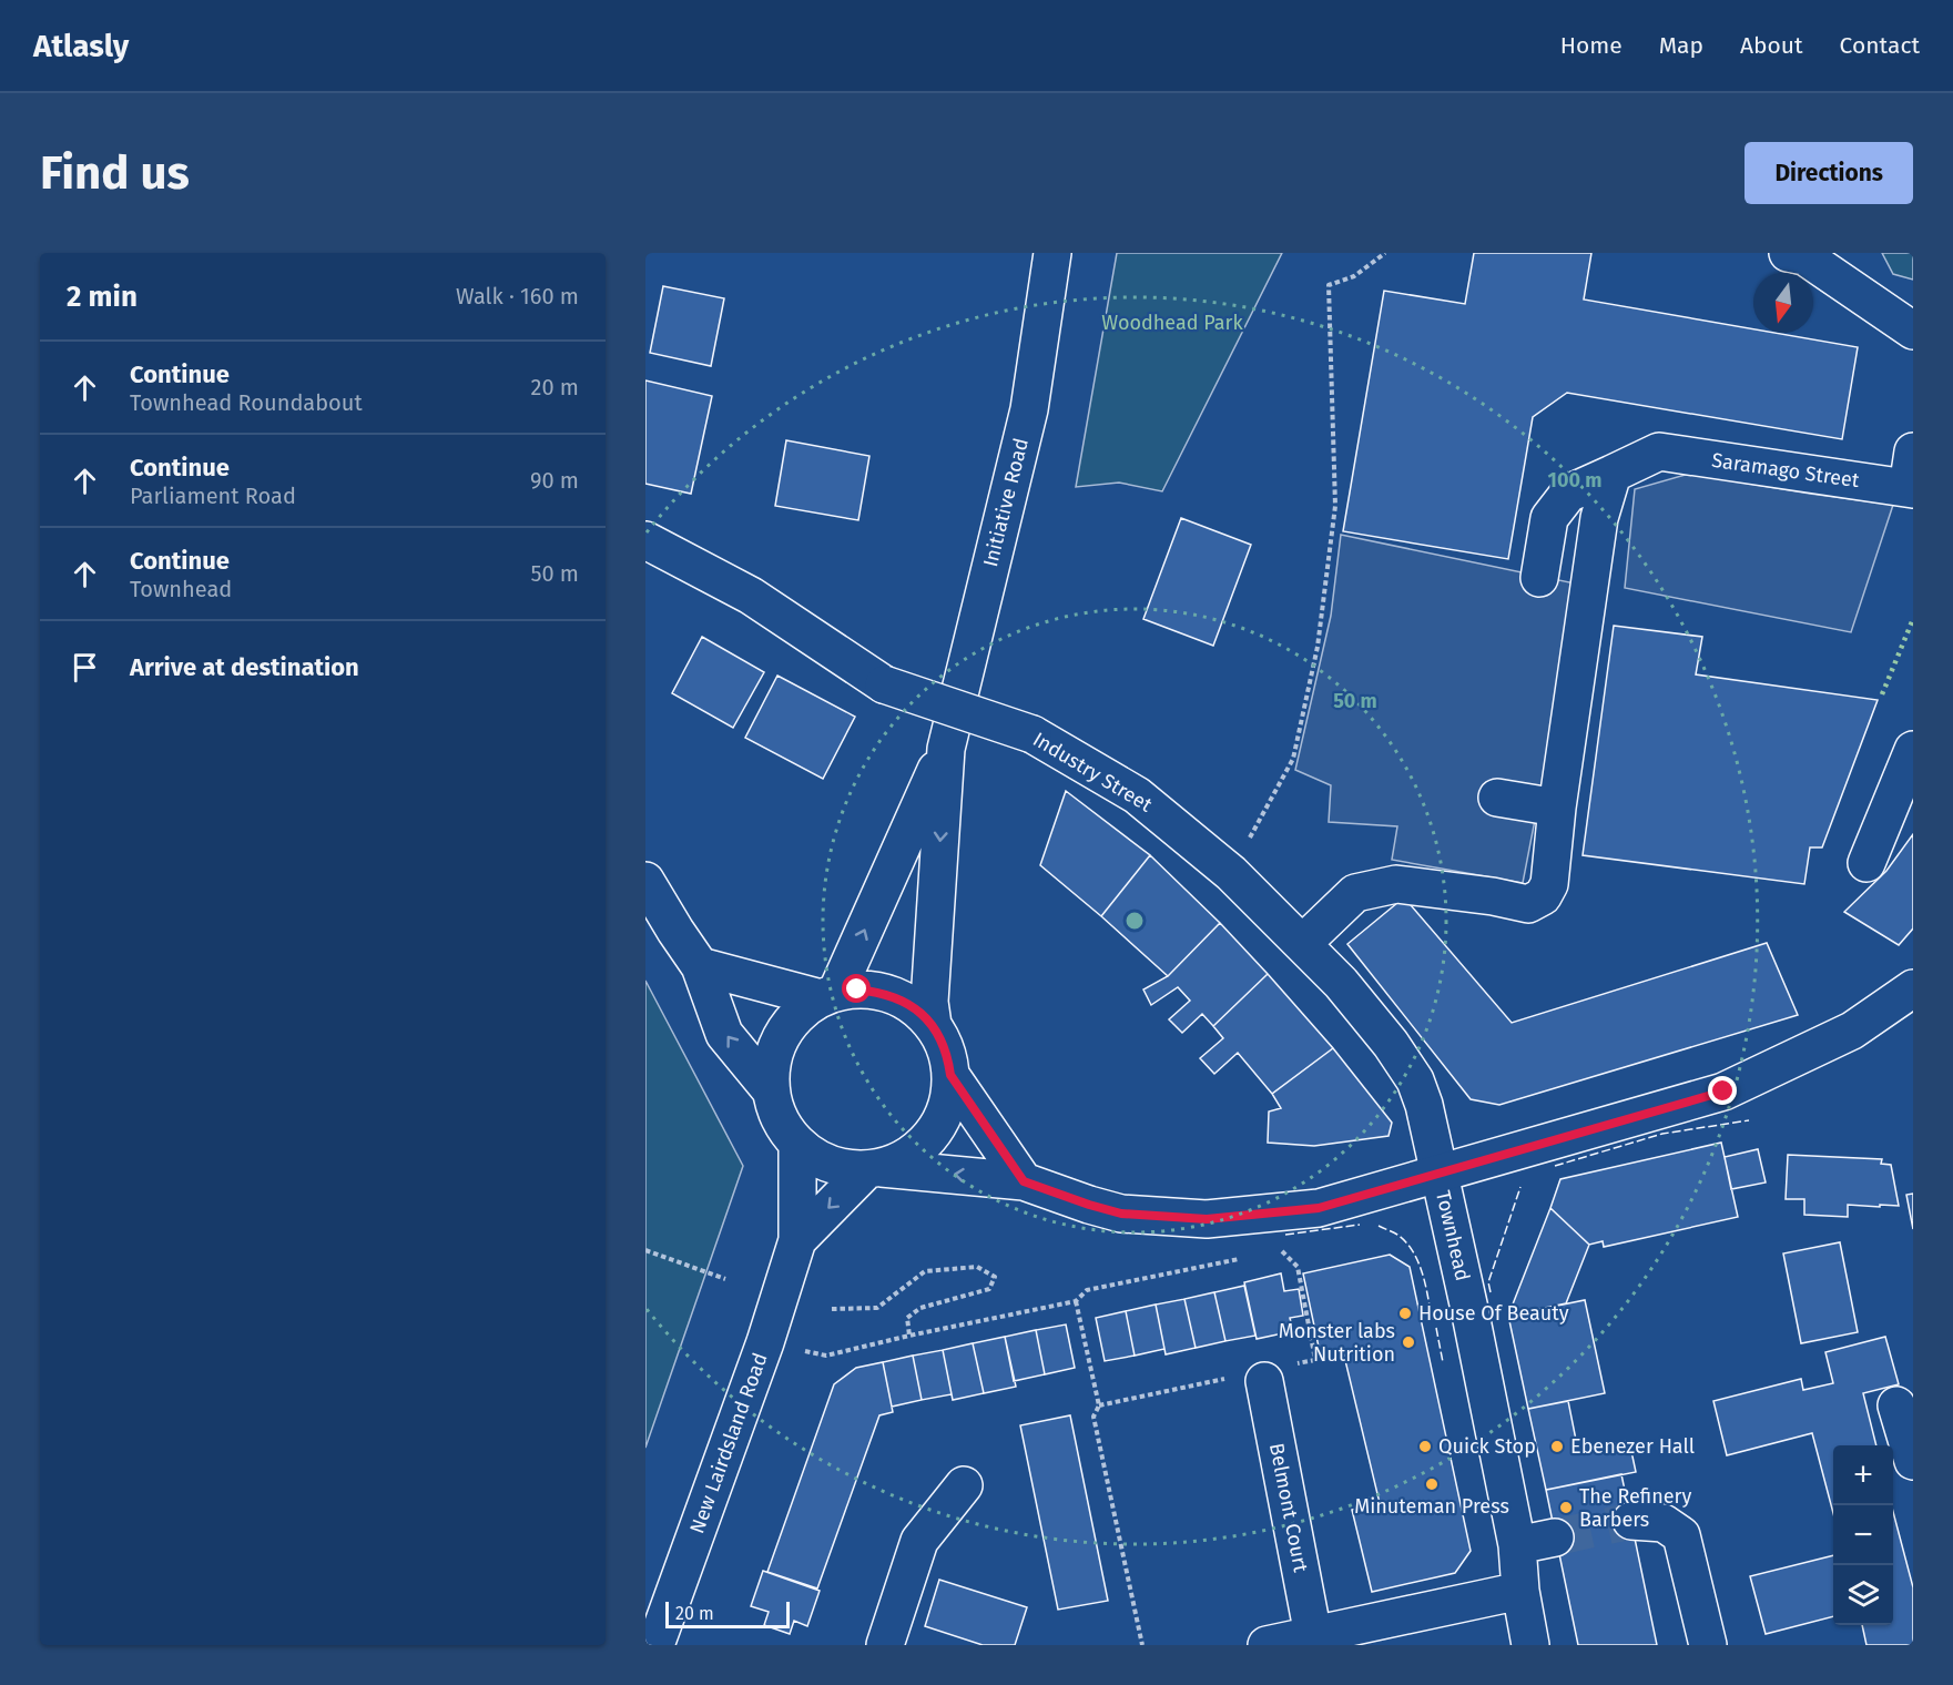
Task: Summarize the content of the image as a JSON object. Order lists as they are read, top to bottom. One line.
{"streets":{"main road":["Saramago Street","Initiative Road","Industry Street","Townhead","New Lairdsland Road","Belmont Court"]},"crossings":[["Industry Street","Townhead"]],"parks":["Woodhead Park"],"places":["House Of Beauty","Monster labs Nutrition","Quick Stop","Ebenezer Hall","Minuteman Press","The Refinery Barbers"],"scale_bar":"20 m","north":"bottom","page":{"header":"Atlasly","nav":["Home","Map","About","Contact"],"buttons":"Directions","title":"Find us","heading":["2 min","Walk · 160 m"],"list":[["Continue","Townhead Roundabout","20 m"],["Continue","Parliament Road","90 m"],["Continue","Townhead","50 m"],"Arrive at destination"],"map_buttons":["+","−"],"scale":"20 m"},"rings":["100 m","50 m"]}
